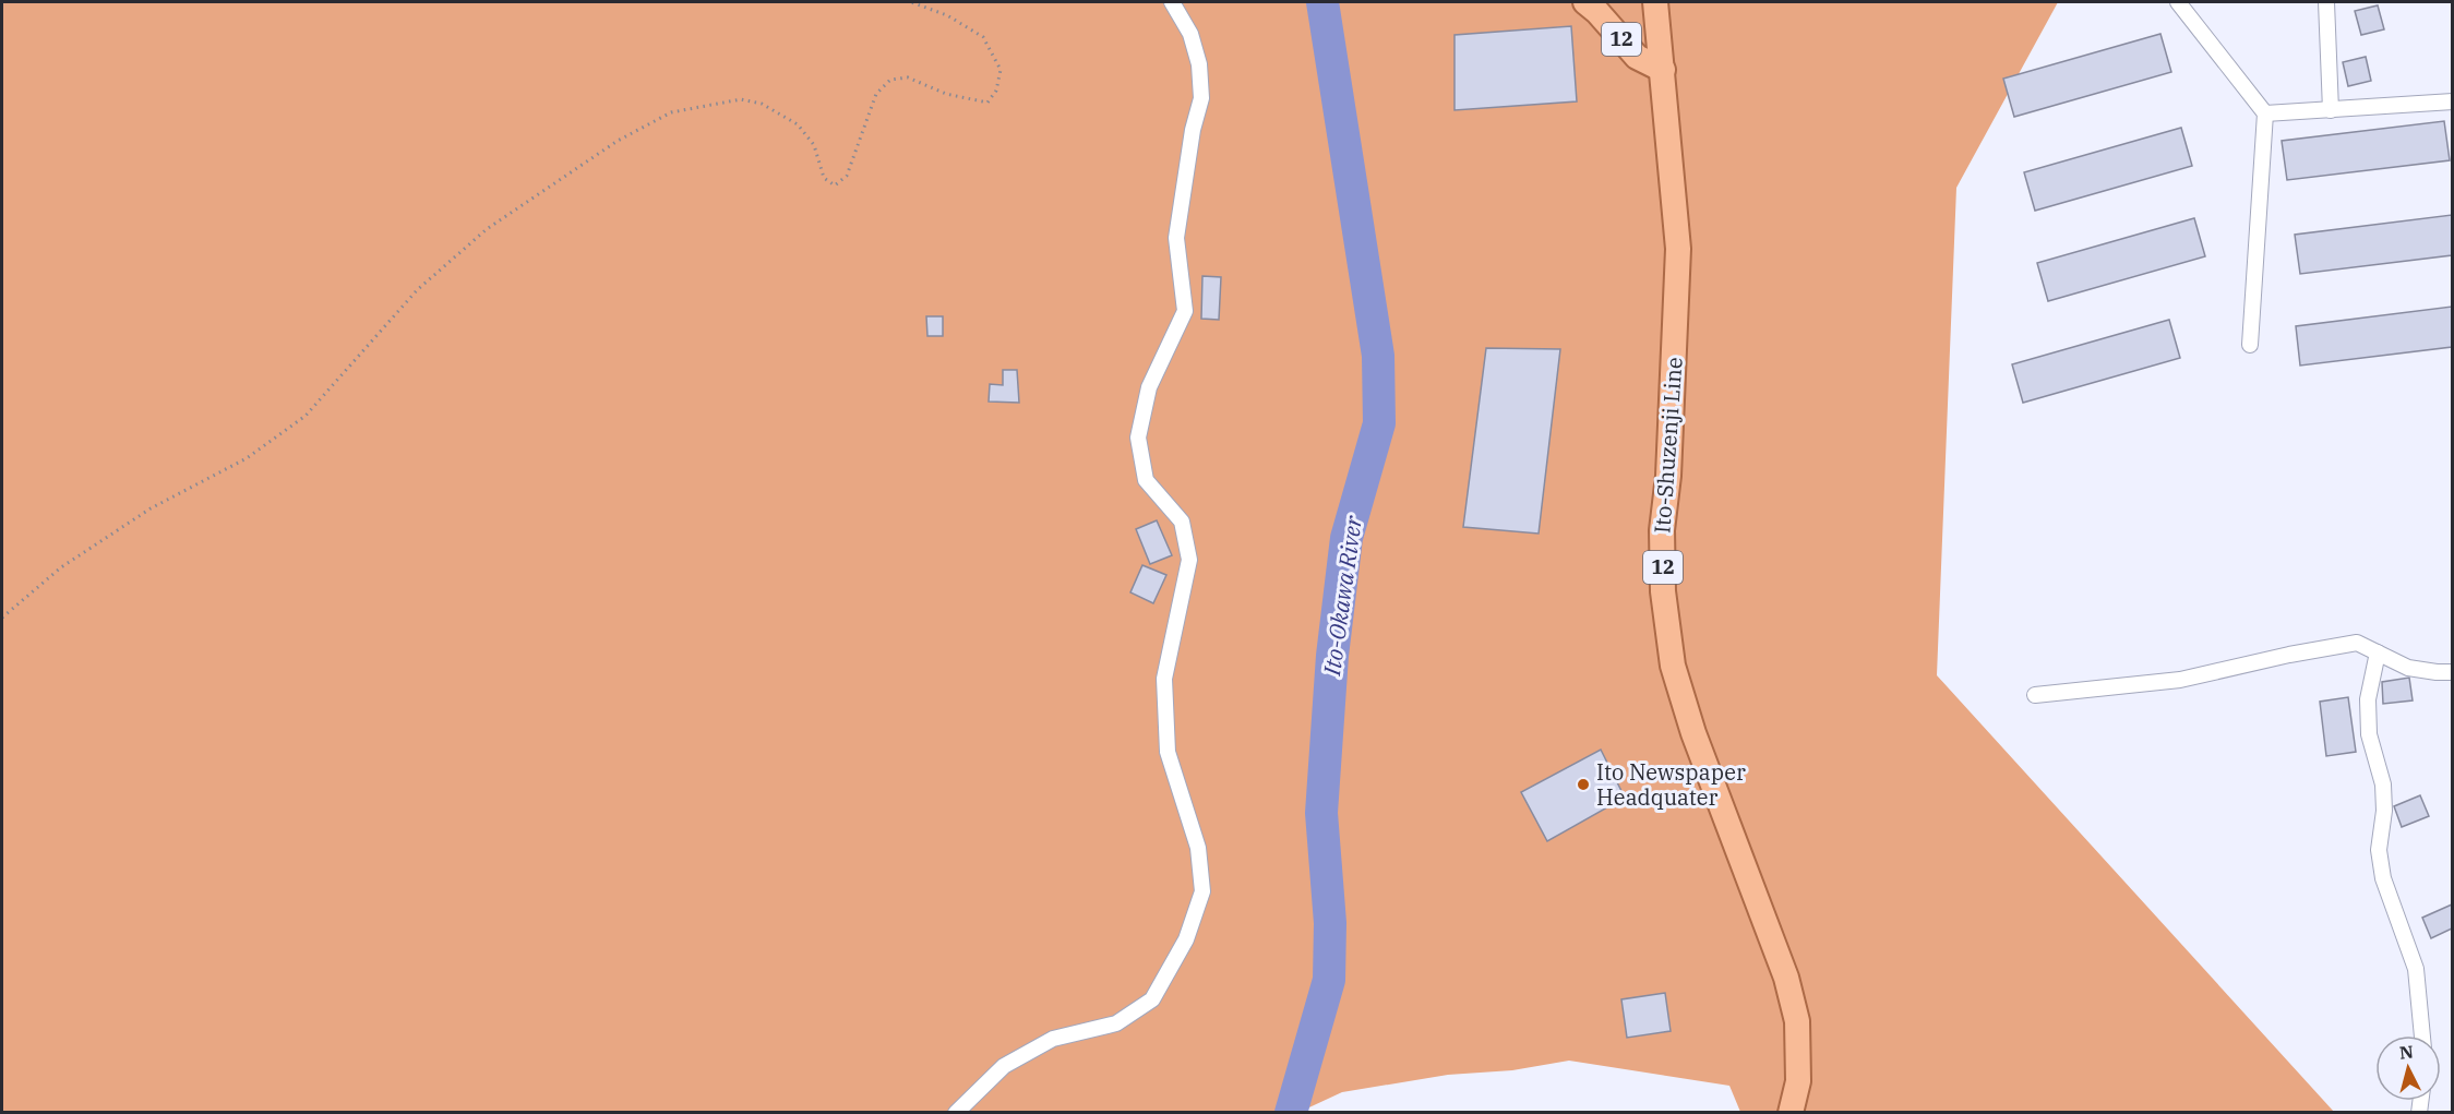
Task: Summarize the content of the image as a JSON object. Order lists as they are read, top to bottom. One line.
{"streets":{"main road":["12","Ito-Shuzenji Line"]},"crossings":[["12","Ito-Shuzenji Line"]],"water":["Ito-Okawa River"],"places":["Ito Newspaper Headquater"],"north":"top"}
